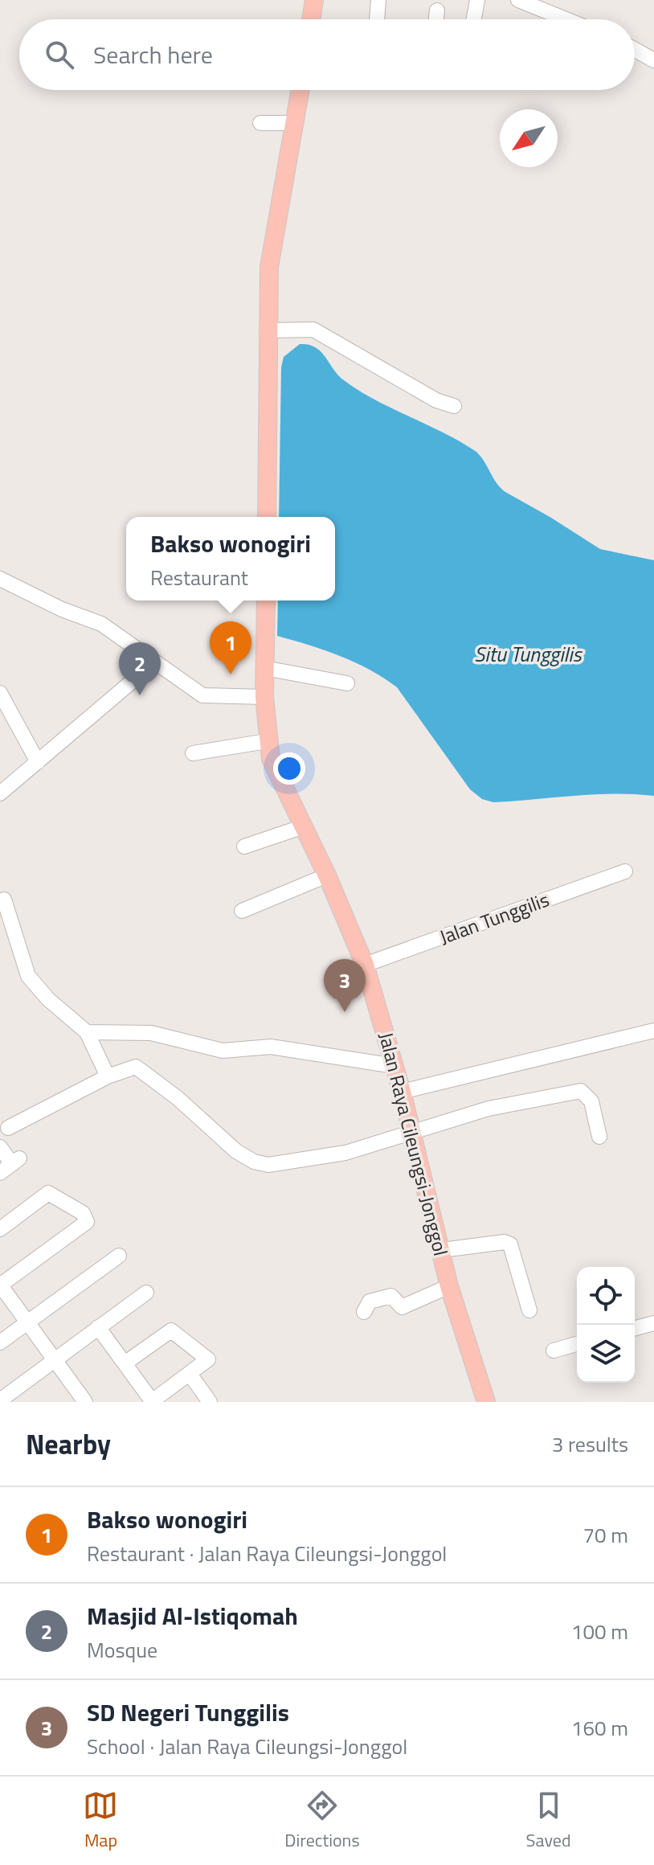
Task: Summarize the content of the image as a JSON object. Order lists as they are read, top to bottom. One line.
{"streets":{"main road":["Jalan Raya Cileungsi-Jonggol"],"street":["Jalan Tunggilis"]},"crossings":[["Jalan Tunggilis","Jalan Raya Cileungsi-Jonggol"]],"water":["Situ Tunggilis"],"north":"bottom left","page":{"search":"Search here","popup":["Bakso wonogiri","Restaurant"],"pins":["1","2","3"],"heading":["Nearby","3 results"],"list":[{"mark":"1","name":"Bakso wonogiri","note":"Restaurant · Jalan Raya Cileungsi-Jonggol","value":"70 m"},{"mark":"2","name":"Masjid Al-Istiqomah","note":"Mosque","value":"100 m"},{"mark":"3","name":"SD Negeri Tunggilis","note":"School · Jalan Raya Cileungsi-Jonggol","value":"160 m"}],"nav":["Map","Directions","Saved"]}}
